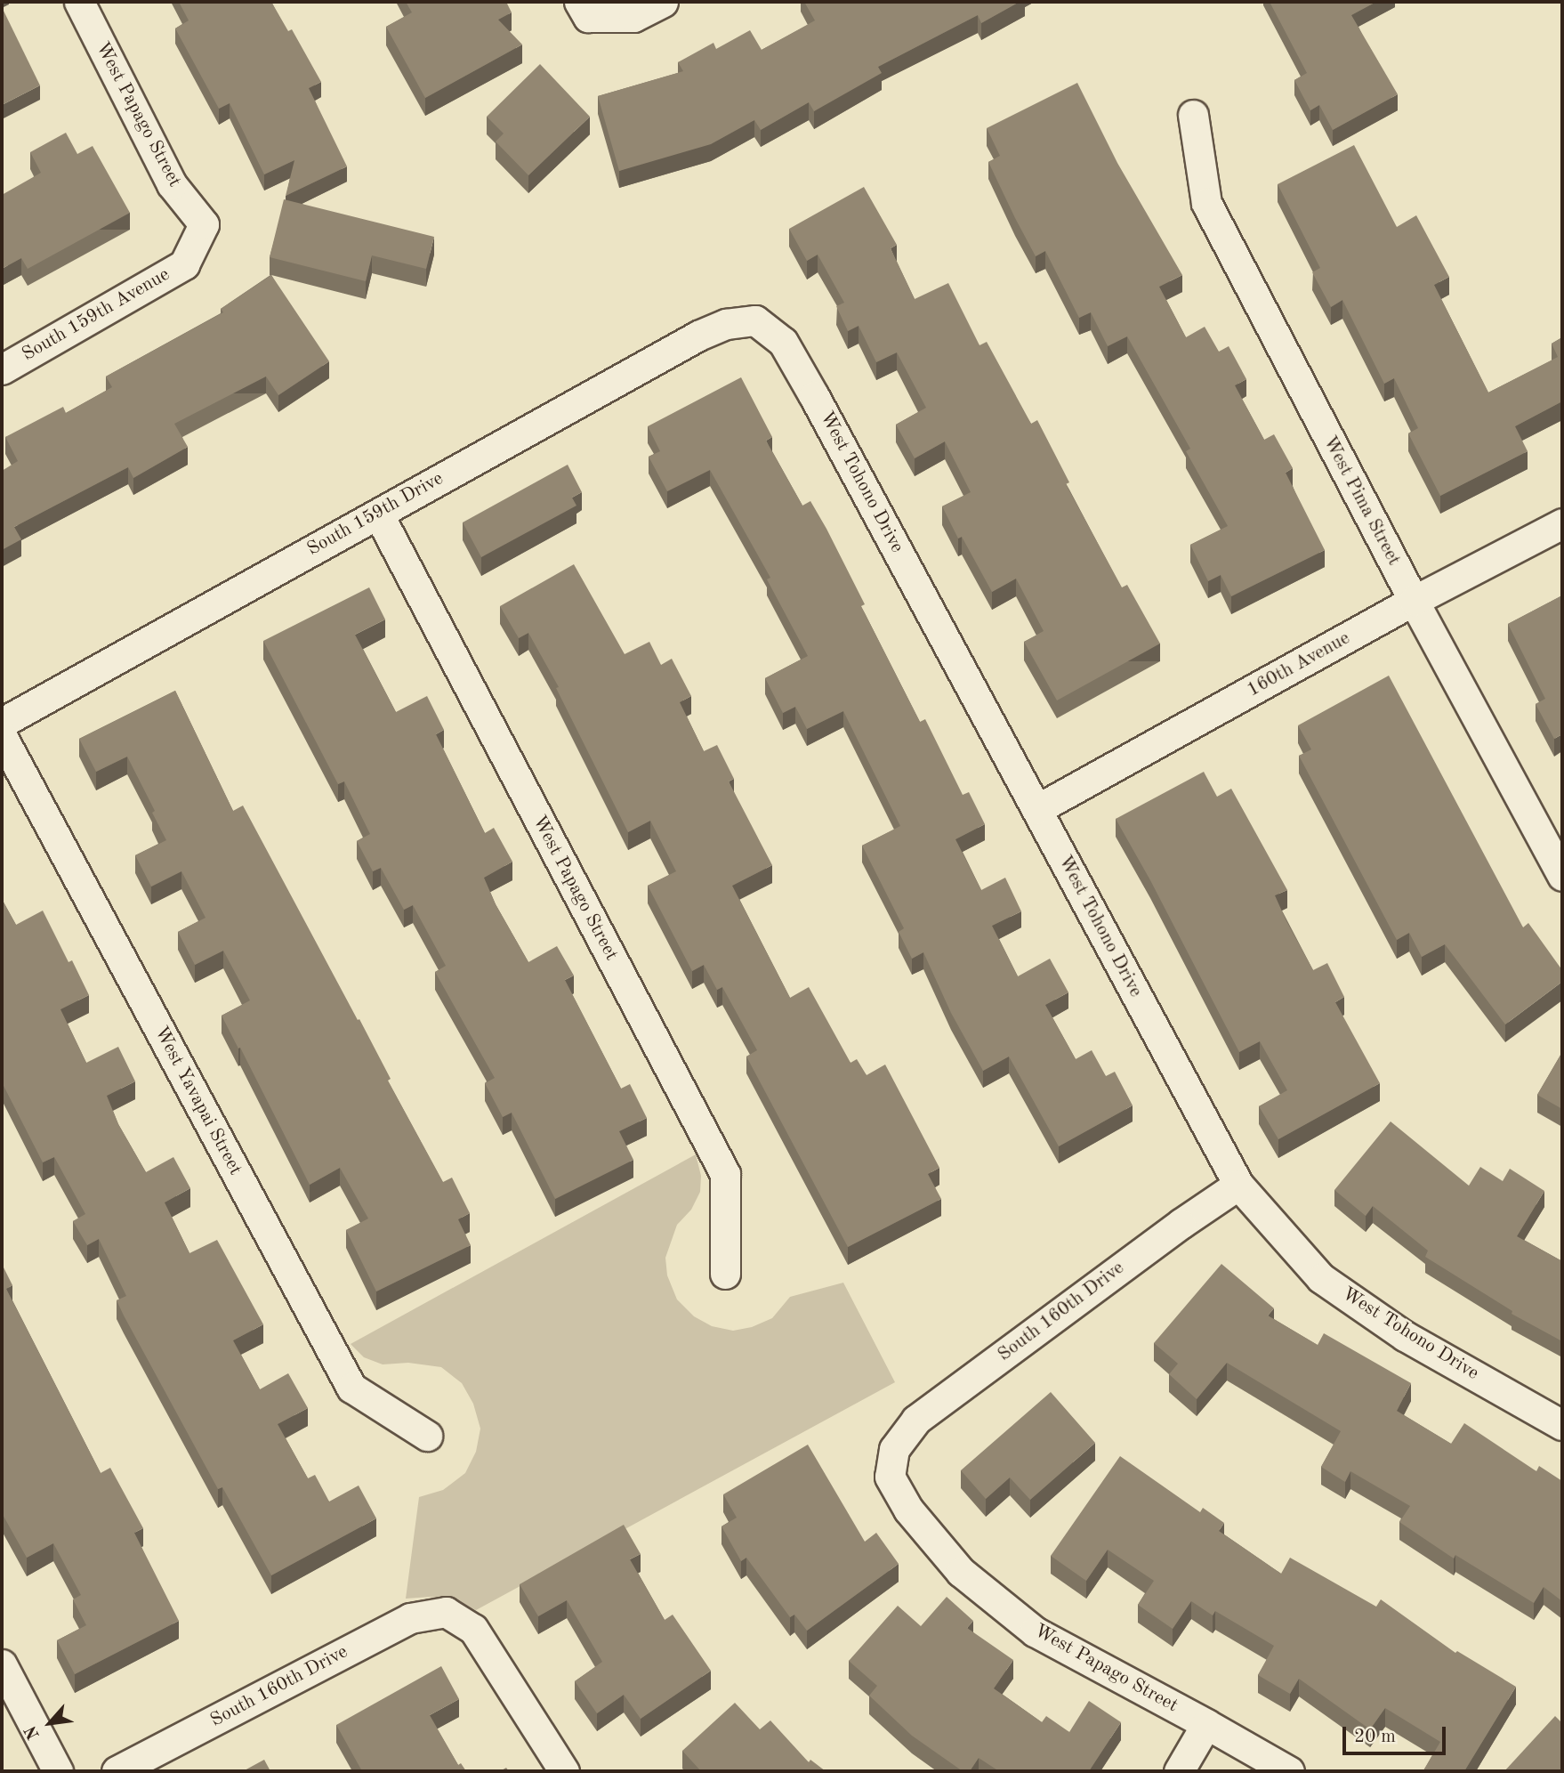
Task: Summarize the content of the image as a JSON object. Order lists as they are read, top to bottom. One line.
{"streets":{"street":["West Papago Street","South 159th Avenue","West Tohono Drive","West Pima Street","South 159th Drive","160th Avenue","West Yavapai Street","South 160th Drive"]},"crossings":[["West Papago Street","South 159th Avenue"],["West Papago Street","South 159th Drive"],["West Papago Street","South 160th Drive"],["West Tohono Drive","South 159th Drive"],["West Tohono Drive","160th Avenue"],["West Tohono Drive","South 160th Drive"],["West Pima Street","160th Avenue"]],"scale_bar":"20 m","north":"bottom left"}
